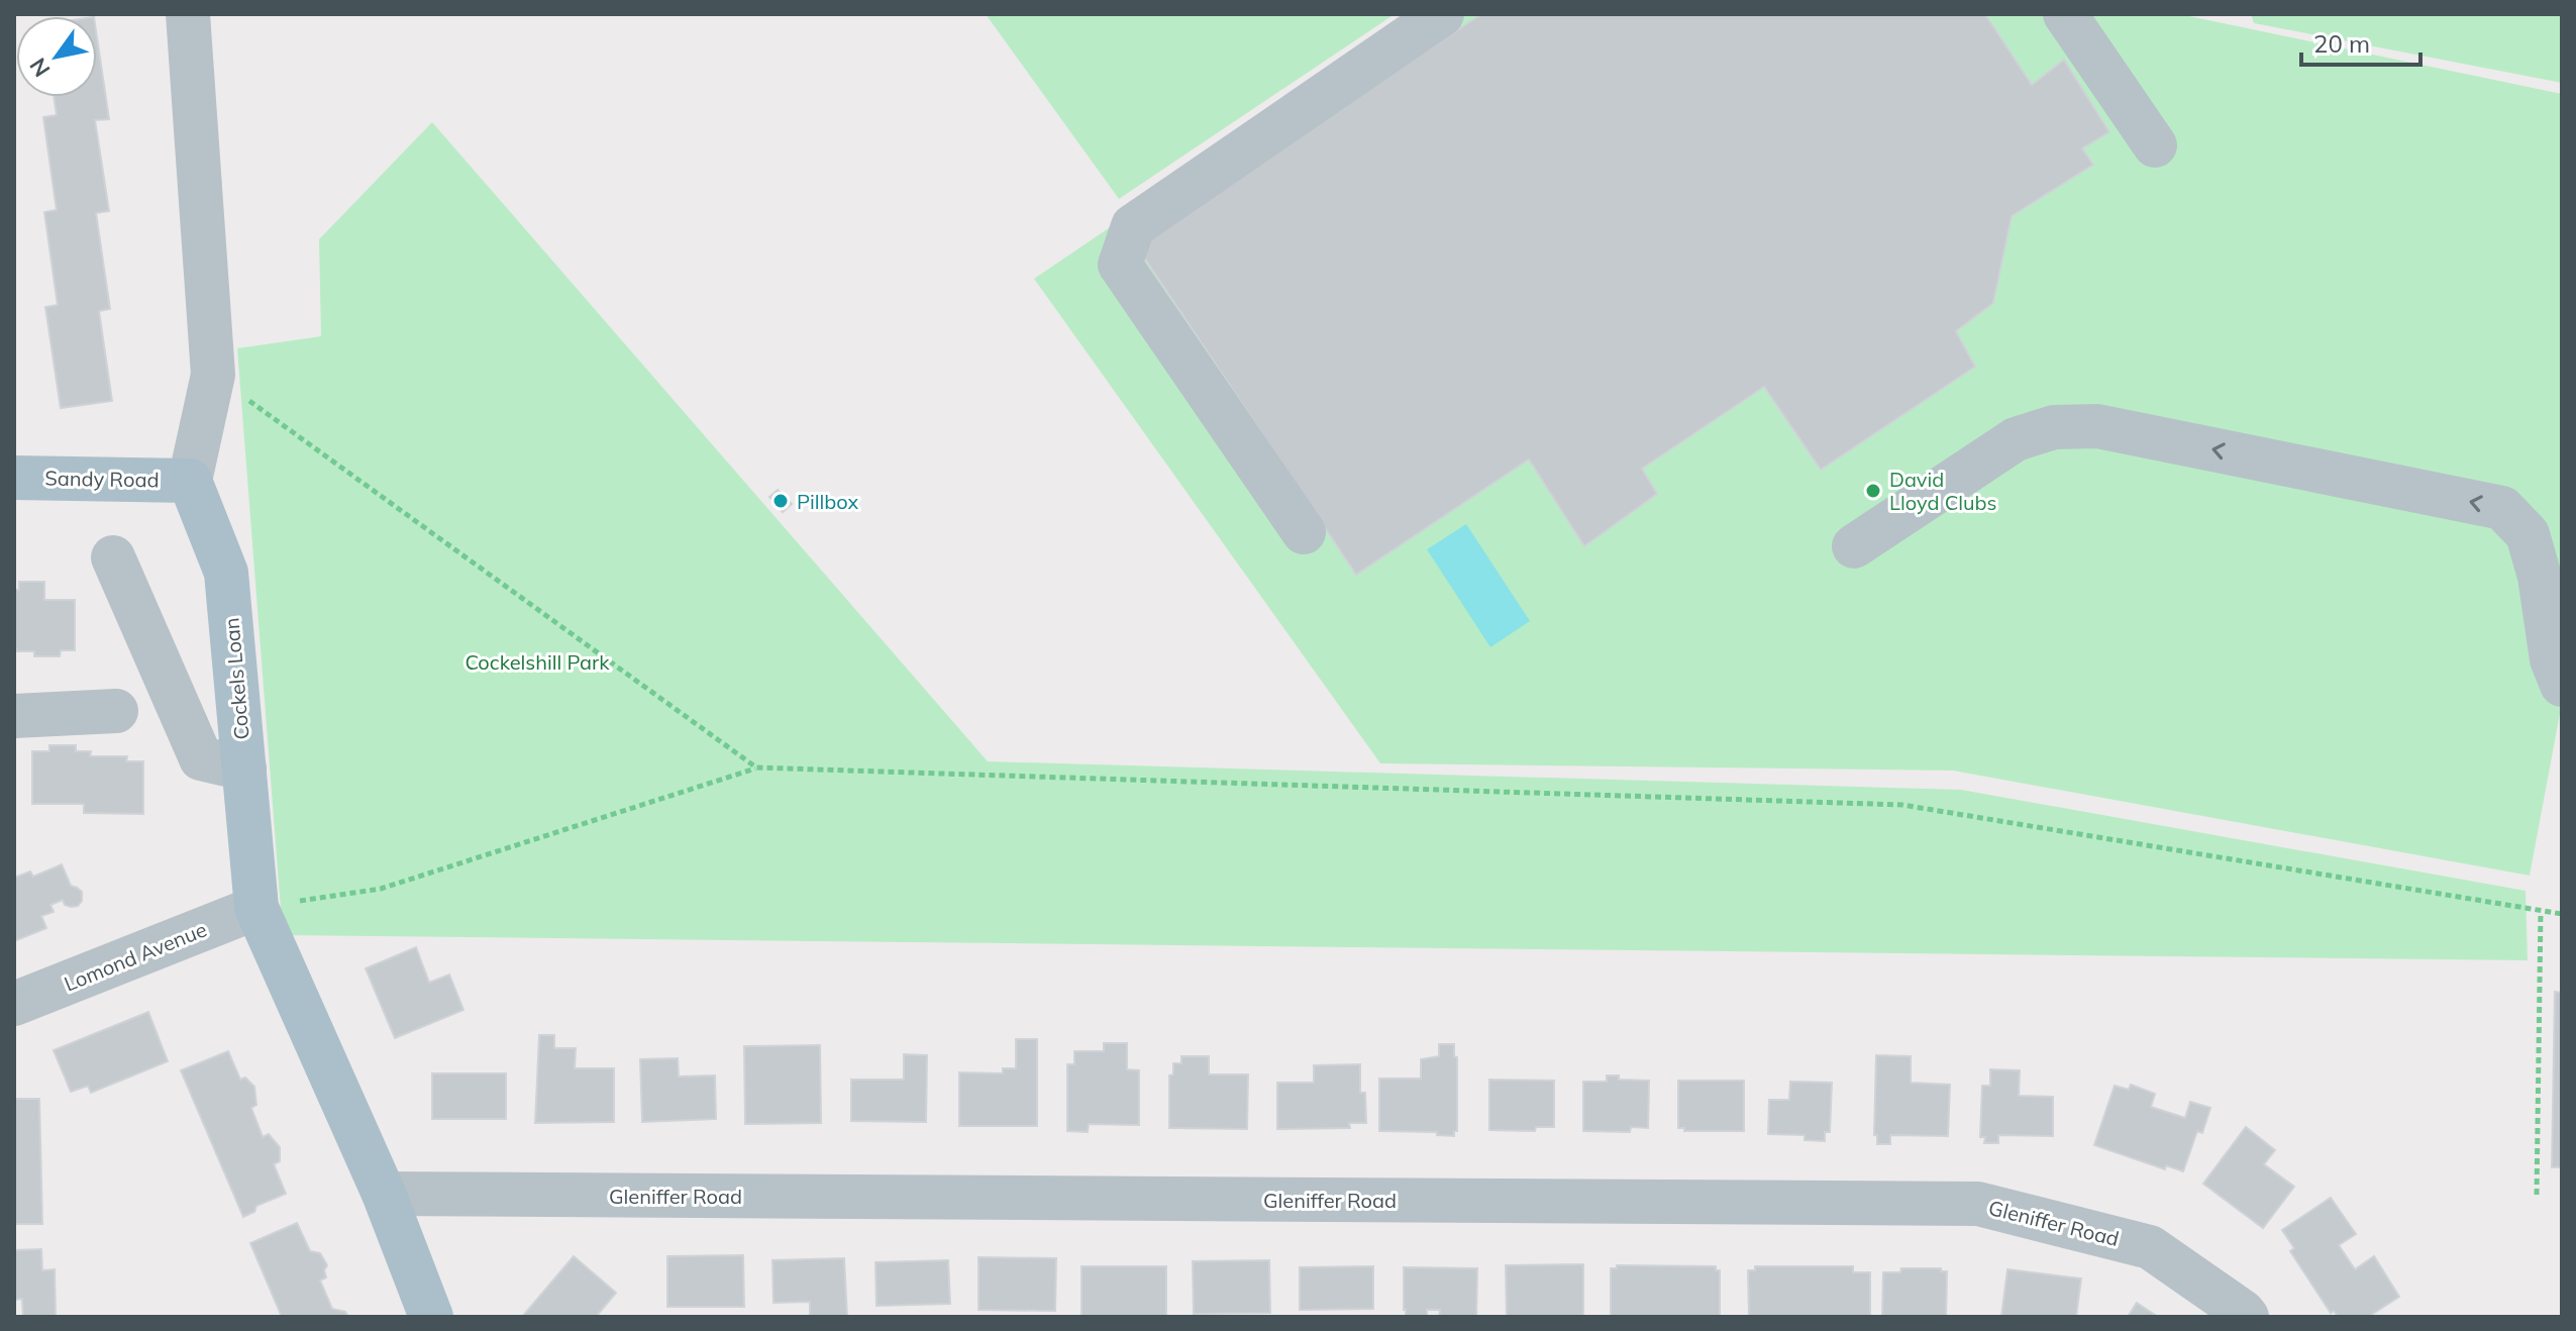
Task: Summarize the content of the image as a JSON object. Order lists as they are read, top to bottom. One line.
{"streets":{"main road":["Sandy Road","Cockels Loan"],"street":["Lomond Avenue","Gleniffer Road"]},"crossings":[["Sandy Road","Cockels Loan"],["Cockels Loan","Lomond Avenue"],["Cockels Loan","Gleniffer Road"]],"parks":["Cockelshill Park"],"places":["David Lloyd Clubs","Pillbox"],"scale_bar":"20 m","north":"bottom left"}
